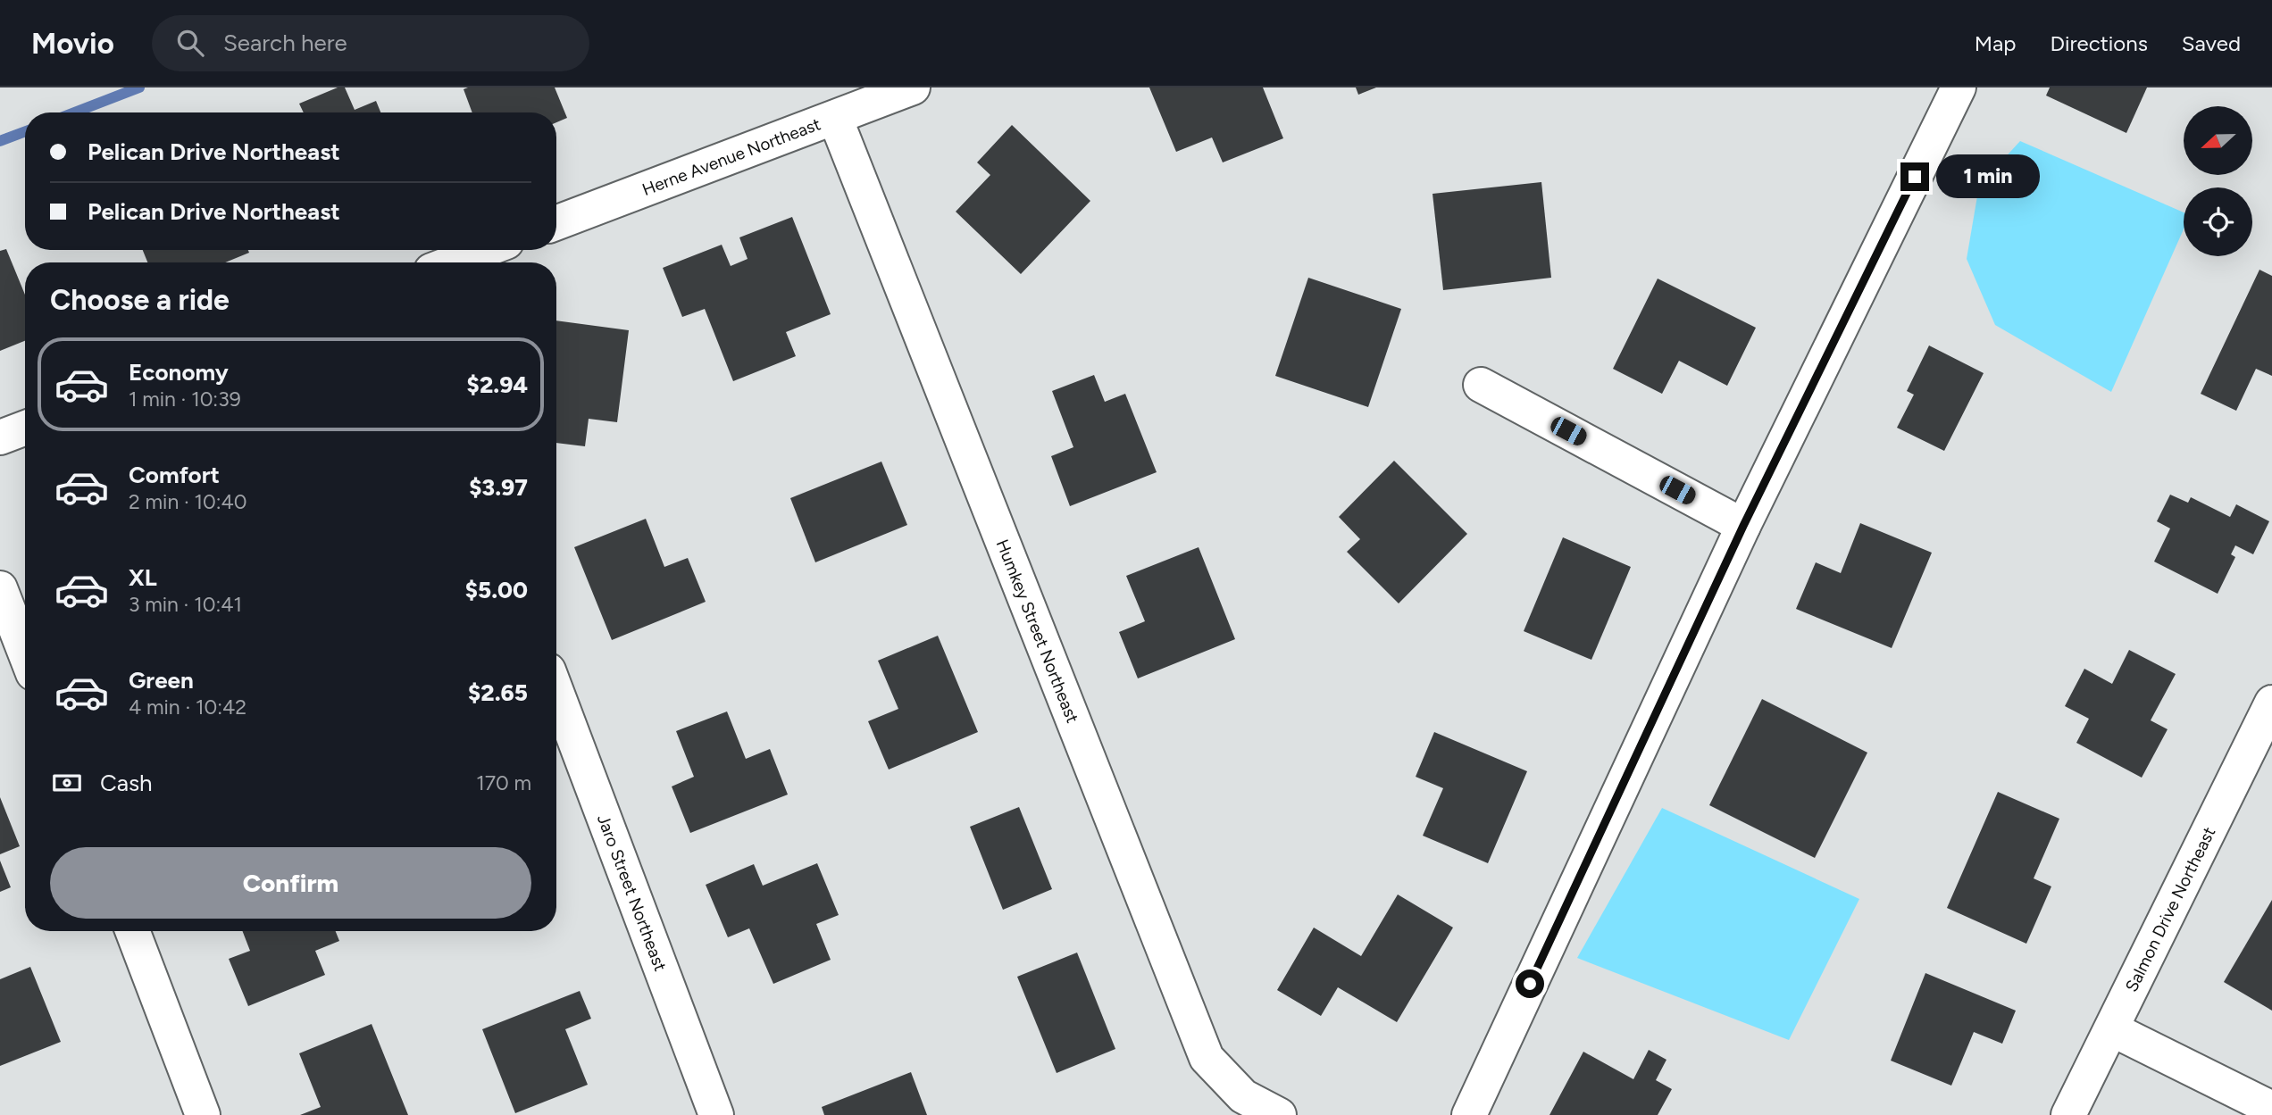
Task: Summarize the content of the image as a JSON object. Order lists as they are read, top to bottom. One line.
{"streets":{"street":["Herne Avenue Northeast","Humkey Street Northeast","Jaro Street Northeast","Salmon Drive Northeast"]},"crossings":[["Herne Avenue Northeast","Humkey Street Northeast"]],"north":"left","page":{"header":"Movio","search":"Search here","nav":["Map","Directions","Saved"],"banner":["Pelican Drive Northeast","Pelican Drive Northeast"],"bubble":"1 min","heading":"Choose a ride","list":[{"name":"Economy","note":"1 min · 10:39","value":"$2.94"},{"name":"Comfort","note":"2 min · 10:40","value":"$3.97"},{"name":"XL","note":"3 min · 10:41","value":"$5.00"},{"name":"Green","note":"4 min · 10:42","value":"$2.65"}],"pay":["Cash","170 m"],"buttons":"Confirm"}}
